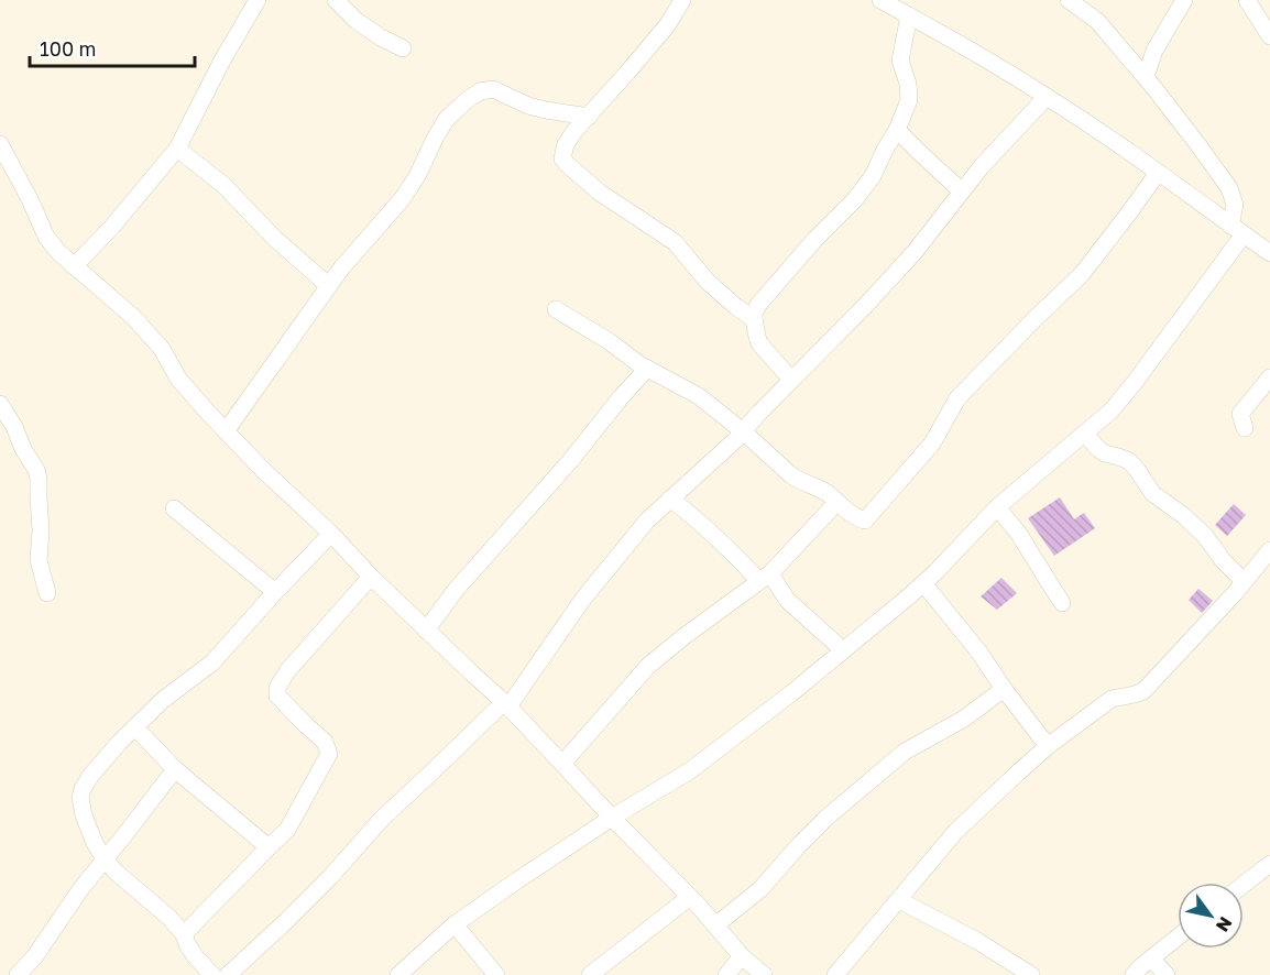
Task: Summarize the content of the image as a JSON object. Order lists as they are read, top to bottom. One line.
{"scale_bar":"100 m","north":"bottom right"}
